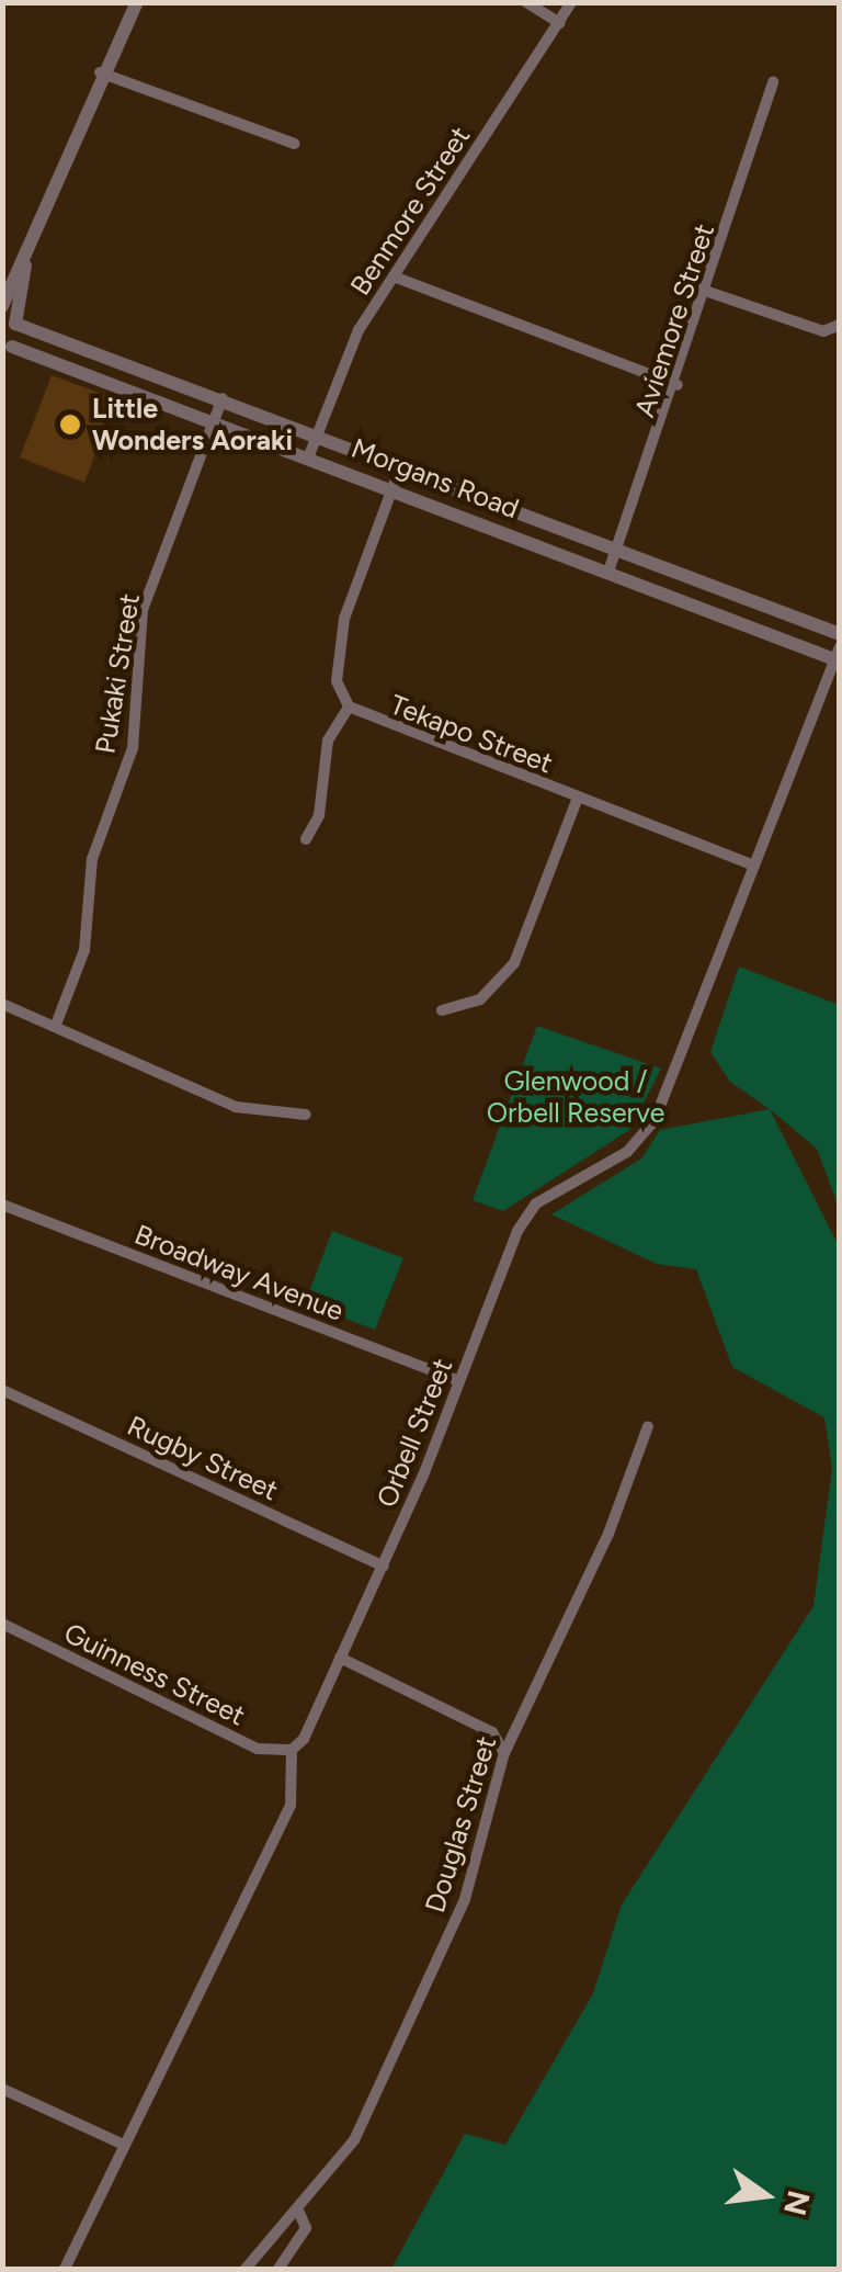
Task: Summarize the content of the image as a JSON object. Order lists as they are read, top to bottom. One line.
{"streets":{"street":["Benmore Street","Aviemore Street","Morgans Road","Pukaki Street","Tekapo Street","Broadway Avenue","Orbell Street","Rugby Street","Guinness Street","Douglas Street"]},"crossings":[["Benmore Street","Morgans Road"],["Aviemore Street","Morgans Road"],["Morgans Road","Pukaki Street"],["Morgans Road","Tekapo Street"],["Morgans Road","Orbell Street"],["Tekapo Street","Orbell Street"],["Broadway Avenue","Orbell Street"],["Orbell Street","Rugby Street"],["Orbell Street","Guinness Street"]],"parks":["Glenwood / Orbell Reserve"],"places":["Little Wonders Aoraki"],"north":"right"}
